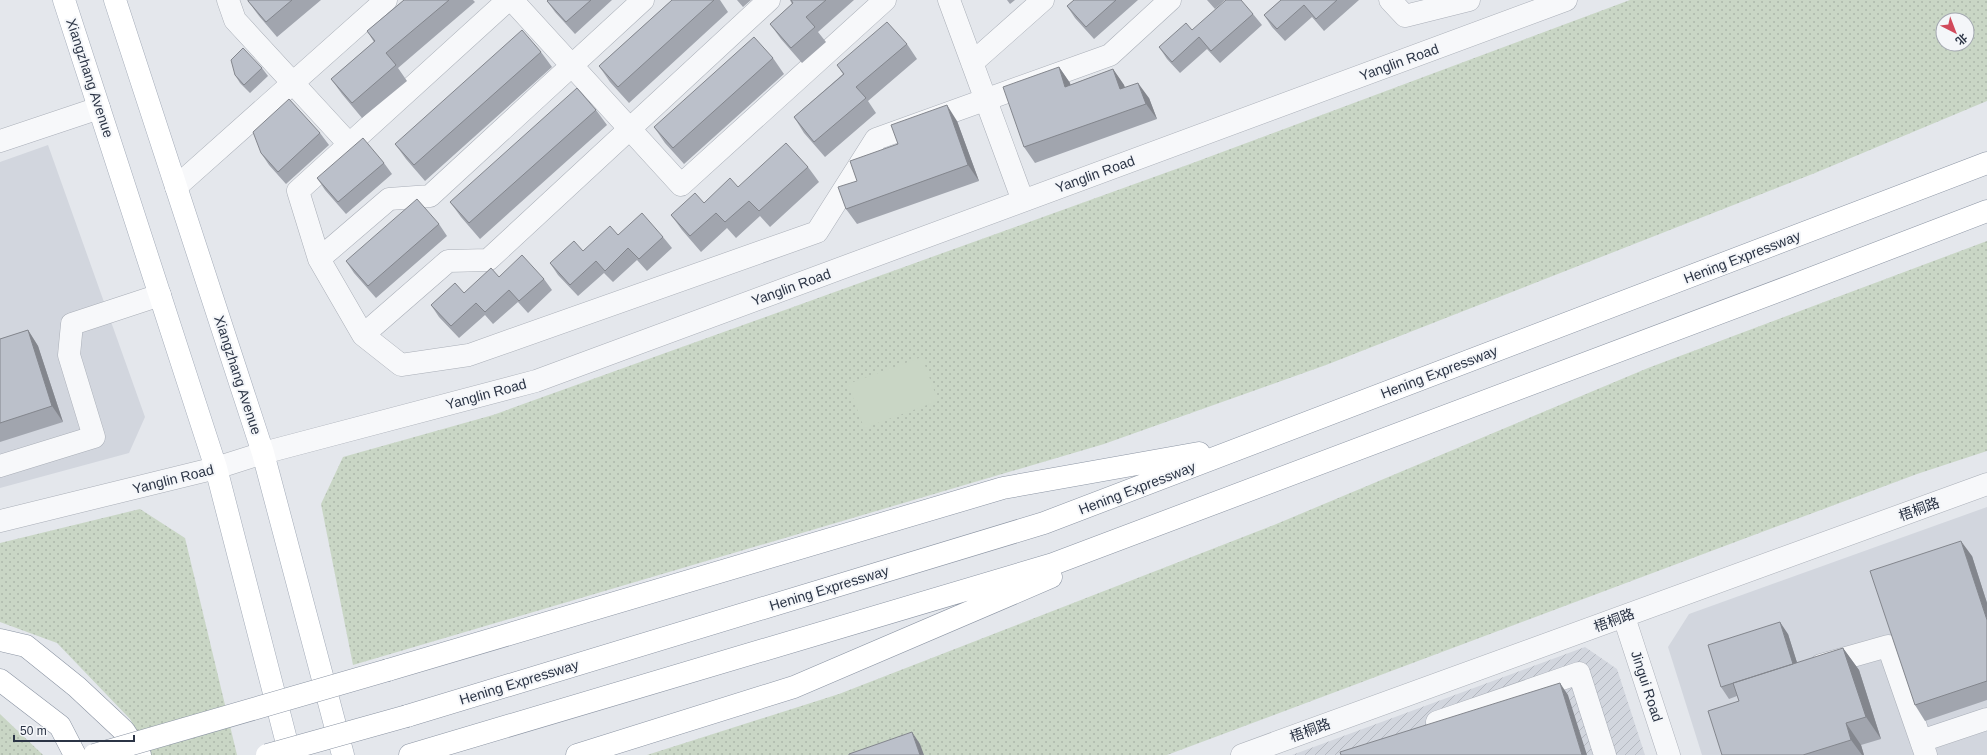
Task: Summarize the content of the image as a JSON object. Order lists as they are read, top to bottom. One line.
{"streets":{"main road":["Xiangzhang Avenue","Hening Expressway"],"street":["Yanglin Road","梧桐路","Jingui Road"]},"crossings":[["Yanglin Road","Xiangzhang Avenue"],["梧桐路","Jingui Road"]],"scale_bar":"50 m","north":"bottom right"}
